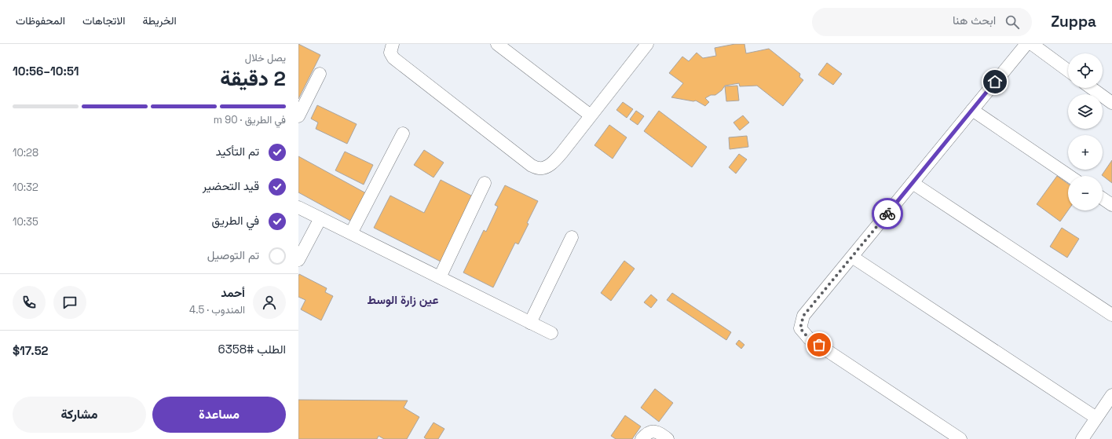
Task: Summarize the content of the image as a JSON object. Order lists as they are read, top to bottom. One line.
{"districts":["عين زارة الوسط"],"page":{"header":"Zuppa","search":"ابحث هنا","nav":["الخريطة","الاتجاهات","المحفوظات"],"heading":["2 دقيقة","يصل خلال","10:51–10:56"],"panel":["أحمد","المندوب · 4.5","الطلب #6358","$17.52"],"map_buttons":["+","−"],"bar":"في الطريق · 90 m","list":[["تم التأكيد","10:28"],["قيد التحضير","10:32"],["في الطريق","10:35"],"تم التوصيل"],"buttons":["مساعدة","مشاركة"]}}
